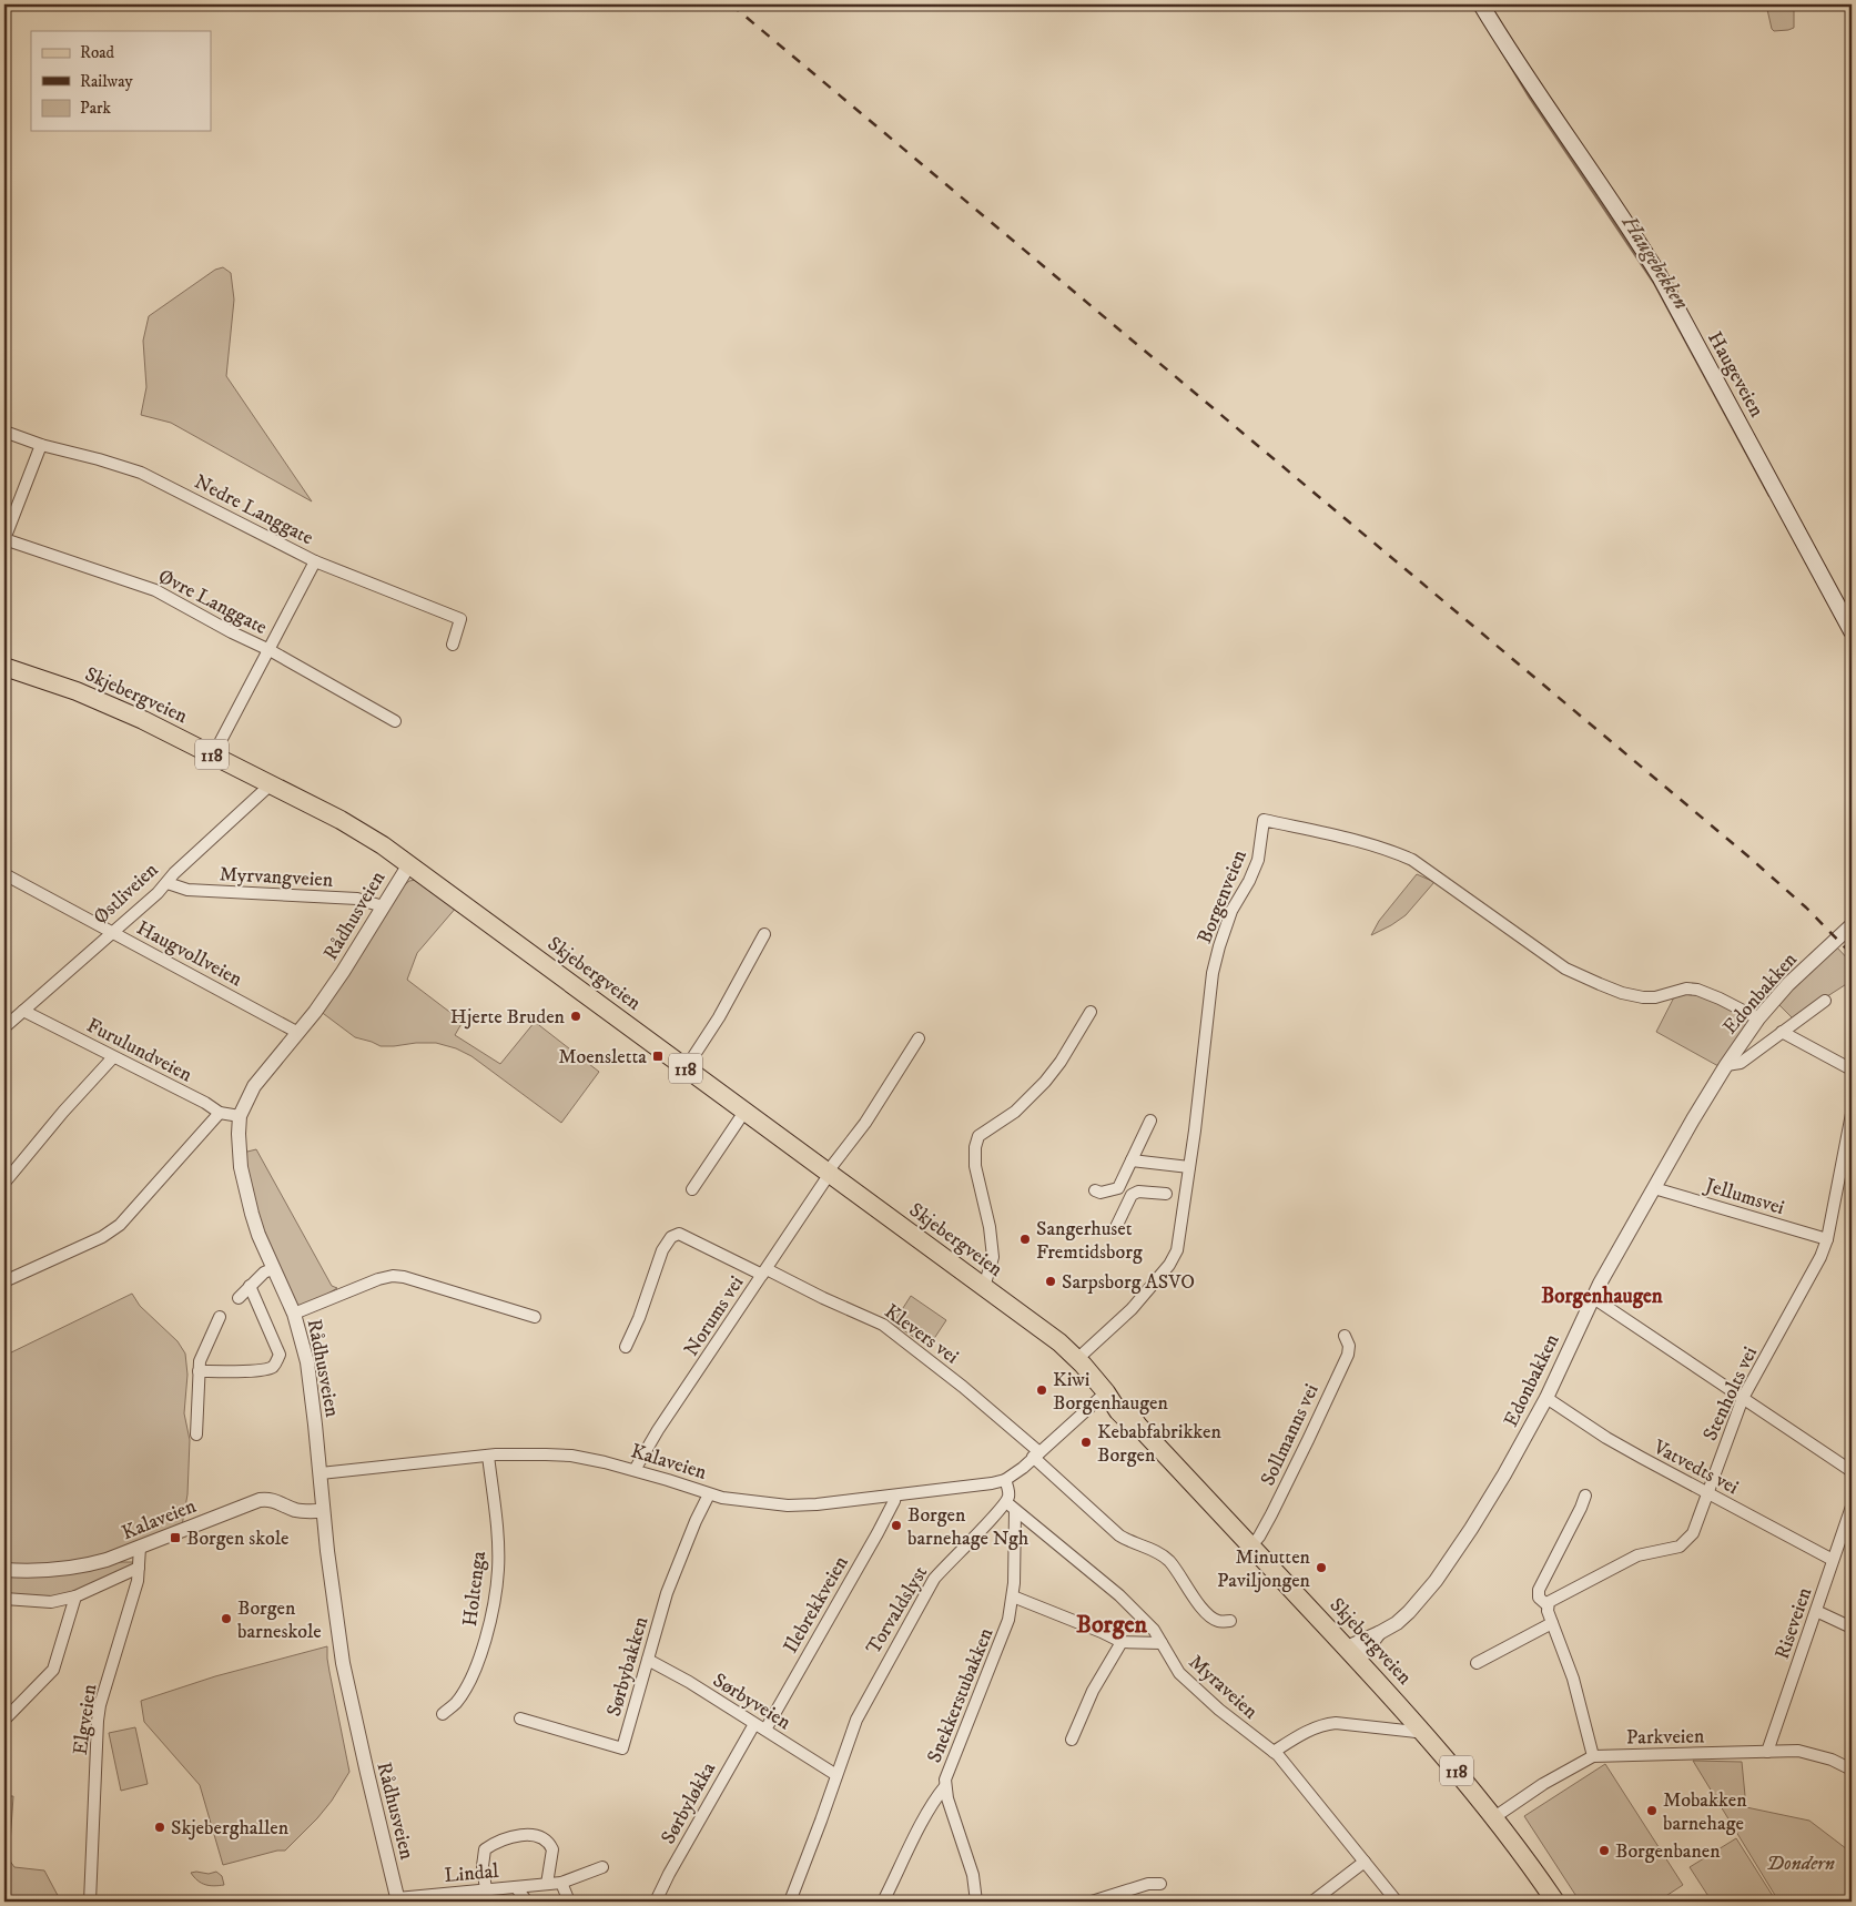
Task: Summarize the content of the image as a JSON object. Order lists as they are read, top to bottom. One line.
{"streets":{"main road":["Haugeveien","Skjebergveien","118"],"street":["Nedre Langgate","Øvre Langgate","Myrvangveien","Østliveien","Borgenveien","Rådhusveien","Haugvollveien","Edonbakken","Furulundveien","Jellumsvei","Norums vei","Klevers vei","Stenholts vei","Sollmanns vei","Kalaveien","Vatvedts vei","Holtenga","Ilebrekkveien","Torvaldslyst","Riseveien","Sørbybakken","Myraveien","Snekkerstubakken","Sørbyveien","Elgveien","Parkveien","Sørbyløkka","Lindal"]},"crossings":[["Skjebergveien","Østliveien"],["Skjebergveien","Borgenveien"],["Skjebergveien","Rådhusveien"],["Skjebergveien","Edonbakken"],["Skjebergveien","Norums vei"],["Skjebergveien","Sollmanns vei"],["Myrvangveien","Østliveien"],["Myrvangveien","Rådhusveien"],["Østliveien","Haugvollveien"],["Østliveien","Furulundveien"],["Borgenveien","Edonbakken"],["Rådhusveien","Haugvollveien"],["Rådhusveien","Furulundveien"],["Rådhusveien","Kalaveien"],["Rådhusveien","Lindal"],["Edonbakken","Jellumsvei"],["Edonbakken","Vatvedts vei"],["Jellumsvei","Stenholts vei"],["Norums vei","Klevers vei"],["Norums vei","Kalaveien"],["Stenholts vei","Vatvedts vei"],["Kalaveien","Holtenga"],["Kalaveien","Ilebrekkveien"],["Kalaveien","Sørbybakken"],["Kalaveien","Elgveien"],["Vatvedts vei","Riseveien"],["Ilebrekkveien","Sørbyveien"],["Torvaldslyst","Sørbyveien"],["Riseveien","Parkveien"],["Sørbybakken","Sørbyveien"],["Myraveien","Snekkerstubakken"],["Sørbyveien","Sørbyløkka"]],"districts":["Borgenhaugen","Borgen"],"water":["Haugebekken"],"parks":["Dondern"],"places":{"other":["Hjerte Bruden","Sangerhuset Fremtidsborg","Sarpsborg ASVO","Kiwi Borgenhaugen","Kebabfabrikken Borgen","Borgen barnehage Ngh","Minutten Paviljongen","Borgen barneskole","Mobakken barnehage","Skjeberghallen","Borgenbanen"],"transit":["Moensletta","Borgen skole"]},"legend":["Road","Railway","Park"]}
